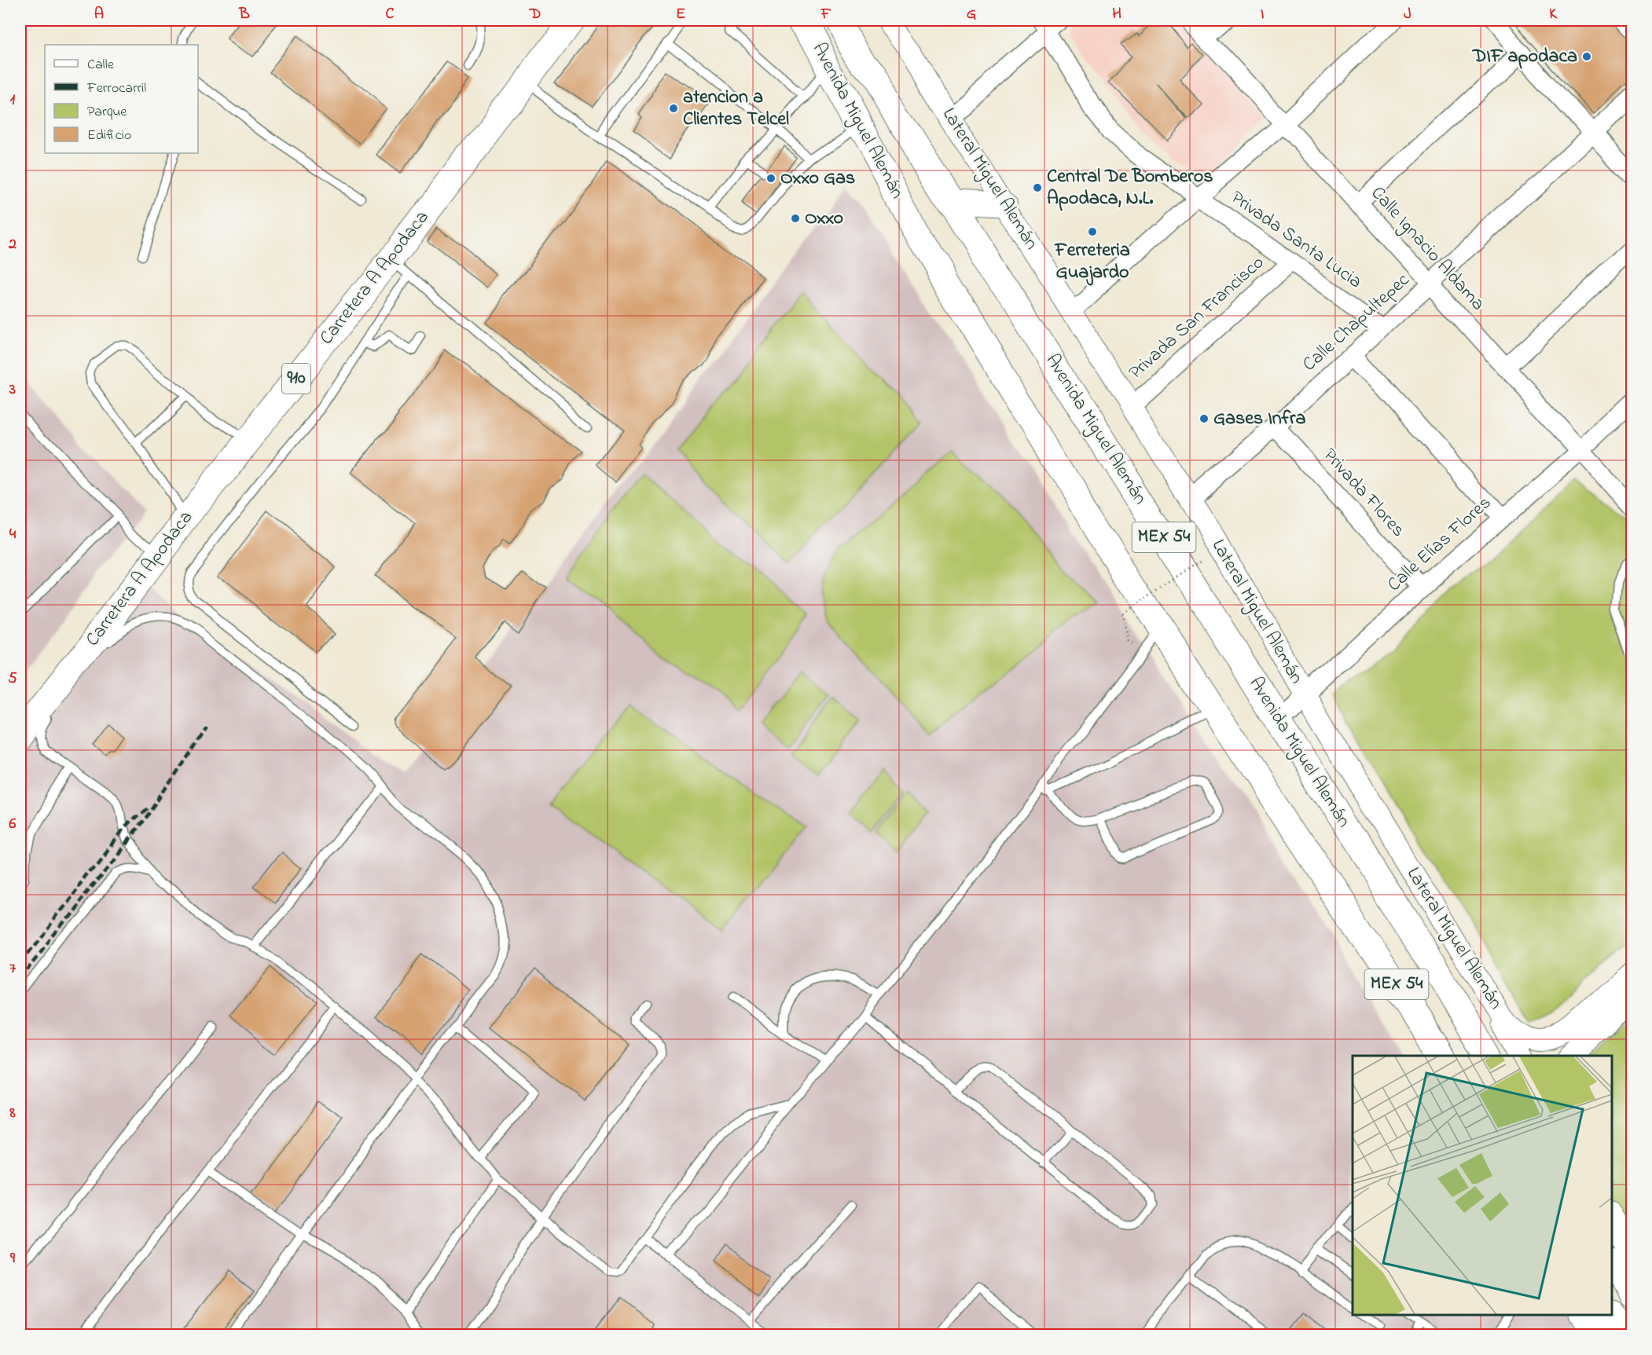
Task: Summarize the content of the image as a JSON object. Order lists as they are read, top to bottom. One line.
{"streets":{"main road":["Avenida Miguel Alemán","Carretera A Apodaca","910","MEX 54"],"street":["Lateral Miguel Alemán","Privada Santa Lucia","Calle Ignacio Aldama","Privada San Francisco","Calle Chapultepec","Privada Flores","Calle Elías Flores"]},"crossings":[["Avenida Miguel Alemán","Calle Elías Flores"],["Lateral Miguel Alemán","Privada San Francisco"],["Lateral Miguel Alemán","Calle Chapultepec"],["Lateral Miguel Alemán","Calle Elías Flores"],["Privada Santa Lucia","Privada San Francisco"],["Privada Santa Lucia","Calle Chapultepec"],["Calle Ignacio Aldama","Calle Chapultepec"],["Calle Ignacio Aldama","Calle Elías Flores"],["Carretera A Apodaca","910"],["Calle Chapultepec","Privada Flores"],["Privada Flores","Calle Elías Flores"]],"places":["DIF apodaca","atencion a Clientes Telcel","Oxxo Gas","Central De Bomberos Apodaca, N.L.","Oxxo","Ferreteria Guajardo","Gases Infra"],"legend":["Calle","Ferrocarril","Parque","Edificio"],"grid":{"columns":["A","B","C","D","E","F","G","H","I","J","K"],"rows":["1","2","3","4","5","6","7","8","9"]}}
